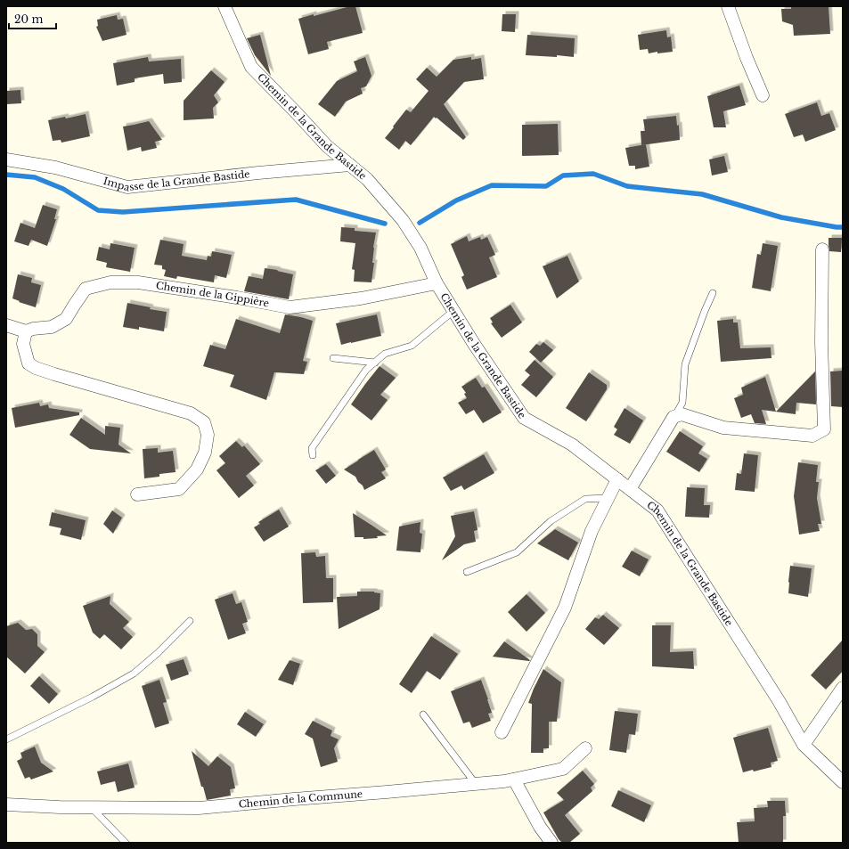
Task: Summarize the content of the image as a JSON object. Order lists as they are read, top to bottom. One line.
{"streets":{"street":["Chemin de la Grande Bastide","Impasse de la Grande Bastide","Chemin de la Gippière","Chemin de la Commune"]},"crossings":[["Chemin de la Grande Bastide","Impasse de la Grande Bastide"],["Chemin de la Grande Bastide","Chemin de la Gippière"]],"scale_bar":"20 m"}
